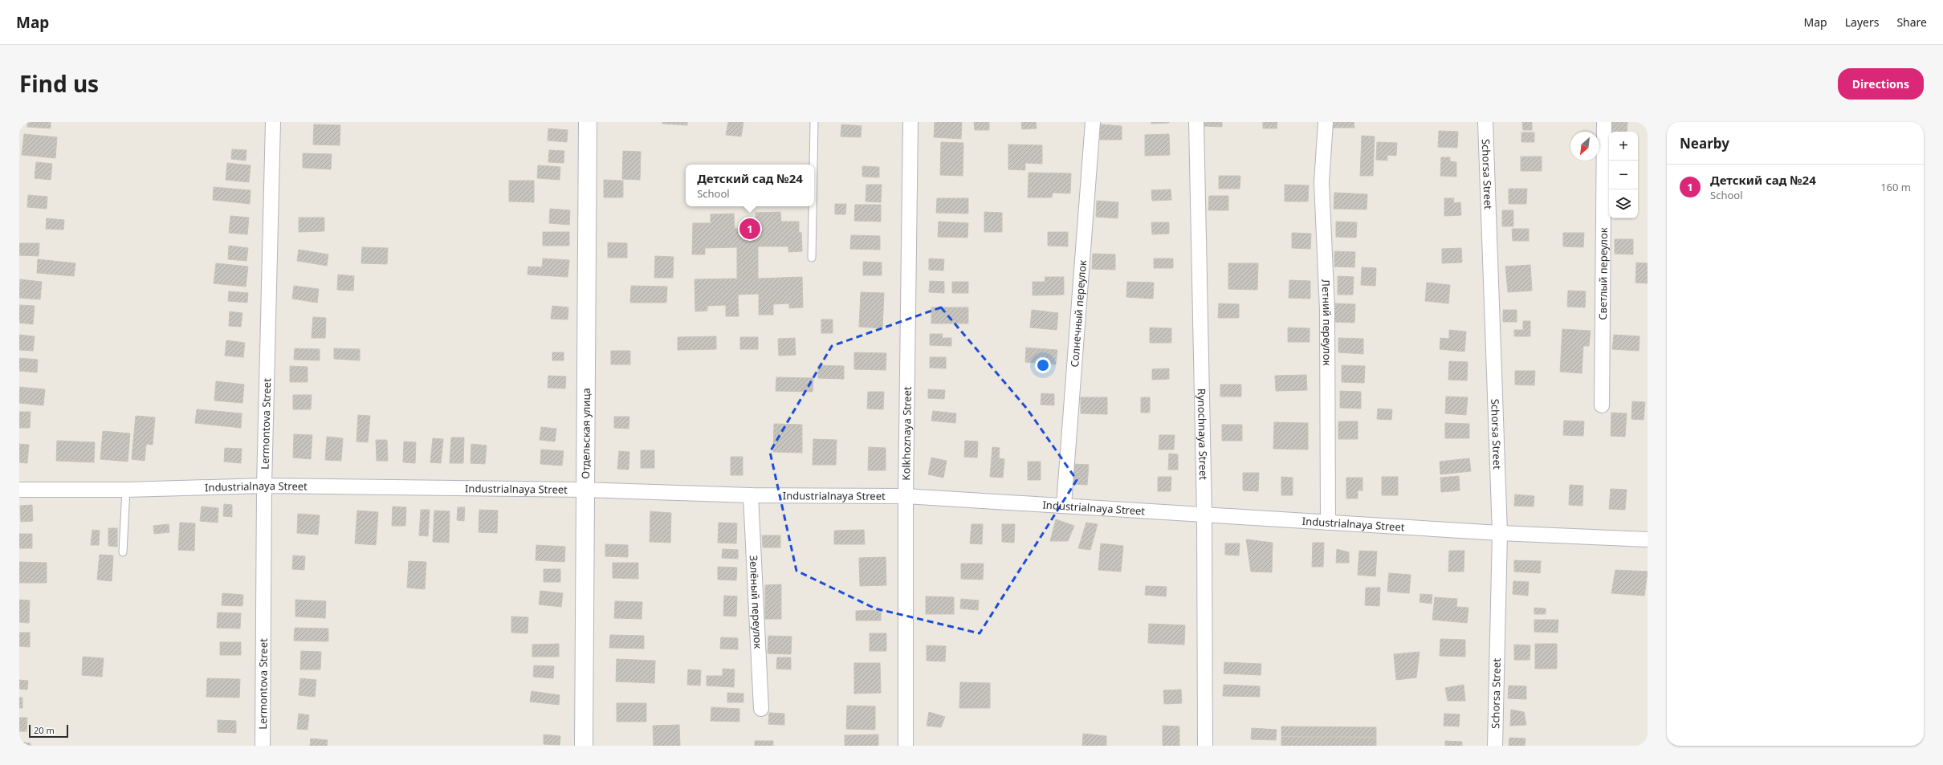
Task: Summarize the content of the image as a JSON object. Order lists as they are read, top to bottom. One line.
{"streets":{"street":["Schorsa Street","Светлый переулок","Солнечный переулок","Летний переулок","Lermontova Street","Отдельская улица","Kolkhoznaya Street","Rynochnaya Street","Industrialnaya Street","Зелёный переулок"]},"crossings":[["Schorsa Street","Industrialnaya Street"],["Солнечный переулок","Industrialnaya Street"],["Летний переулок","Industrialnaya Street"],["Lermontova Street","Industrialnaya Street"],["Отдельская улица","Industrialnaya Street"],["Kolkhoznaya Street","Industrialnaya Street"],["Rynochnaya Street","Industrialnaya Street"],["Industrialnaya Street","Зелёный переулок"]],"scale_bar":"20 m","north":"bottom left","page":{"header":"Map","nav":["Map","Layers","Share"],"title":"Find us","buttons":"Directions","heading":"Nearby","map_buttons":["+","−"],"list":[{"mark":"1","name":"Детский сад №24","note":"School","value":"160 m"}],"popup":["Детский сад №24","School"],"pins":"1","scale":"20 m"}}
